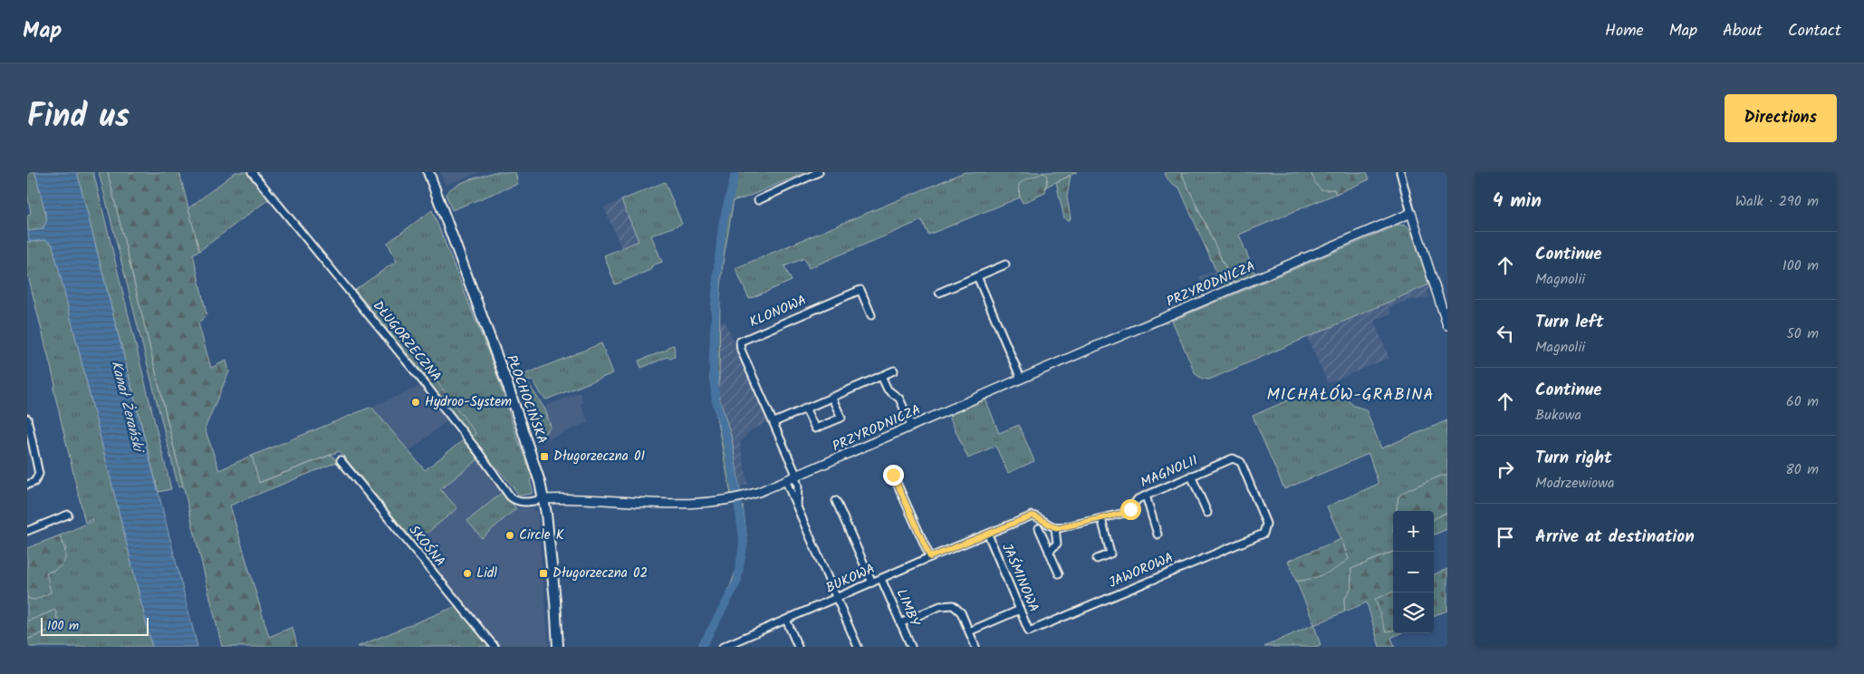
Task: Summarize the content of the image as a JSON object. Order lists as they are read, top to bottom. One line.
{"streets":{"main road":["PŁOCHOCIŃSKA"],"street":["PRZYRODNICZA","KLONOWA","DŁUGORZECZNA","MAGNOLII","SKOŚNA","JAWOROWA","JAŚMINOWA","BUKOWA","LIMBY"]},"crossings":[["PRZYRODNICZA","KLONOWA"],["PRZYRODNICZA","DŁUGORZECZNA"],["DŁUGORZECZNA","PŁOCHOCIŃSKA"],["MAGNOLII","JAWOROWA"],["JAWOROWA","JAŚMINOWA"],["JAŚMINOWA","BUKOWA"],["BUKOWA","LIMBY"]],"districts":["MICHAŁÓW-GRABINA"],"water":["Kanał Żerański"],"places":{"other":["Hydroo-System","Circle K","Lidl"],"transit":["Długorzeczna 01","Długorzeczna 02"]},"scale_bar":"100 m","page":{"header":"Map","nav":["Home","Map","About","Contact"],"title":"Find us","buttons":"Directions","heading":["4 min","Walk · 290 m"],"list":[["Continue","Magnolii","100 m"],["Turn left","Magnolii","50 m"],["Continue","Bukowa","60 m"],["Turn right","Modrzewiowa","80 m"],"Arrive at destination"],"map_buttons":["+","−"],"scale":"100 m"}}
